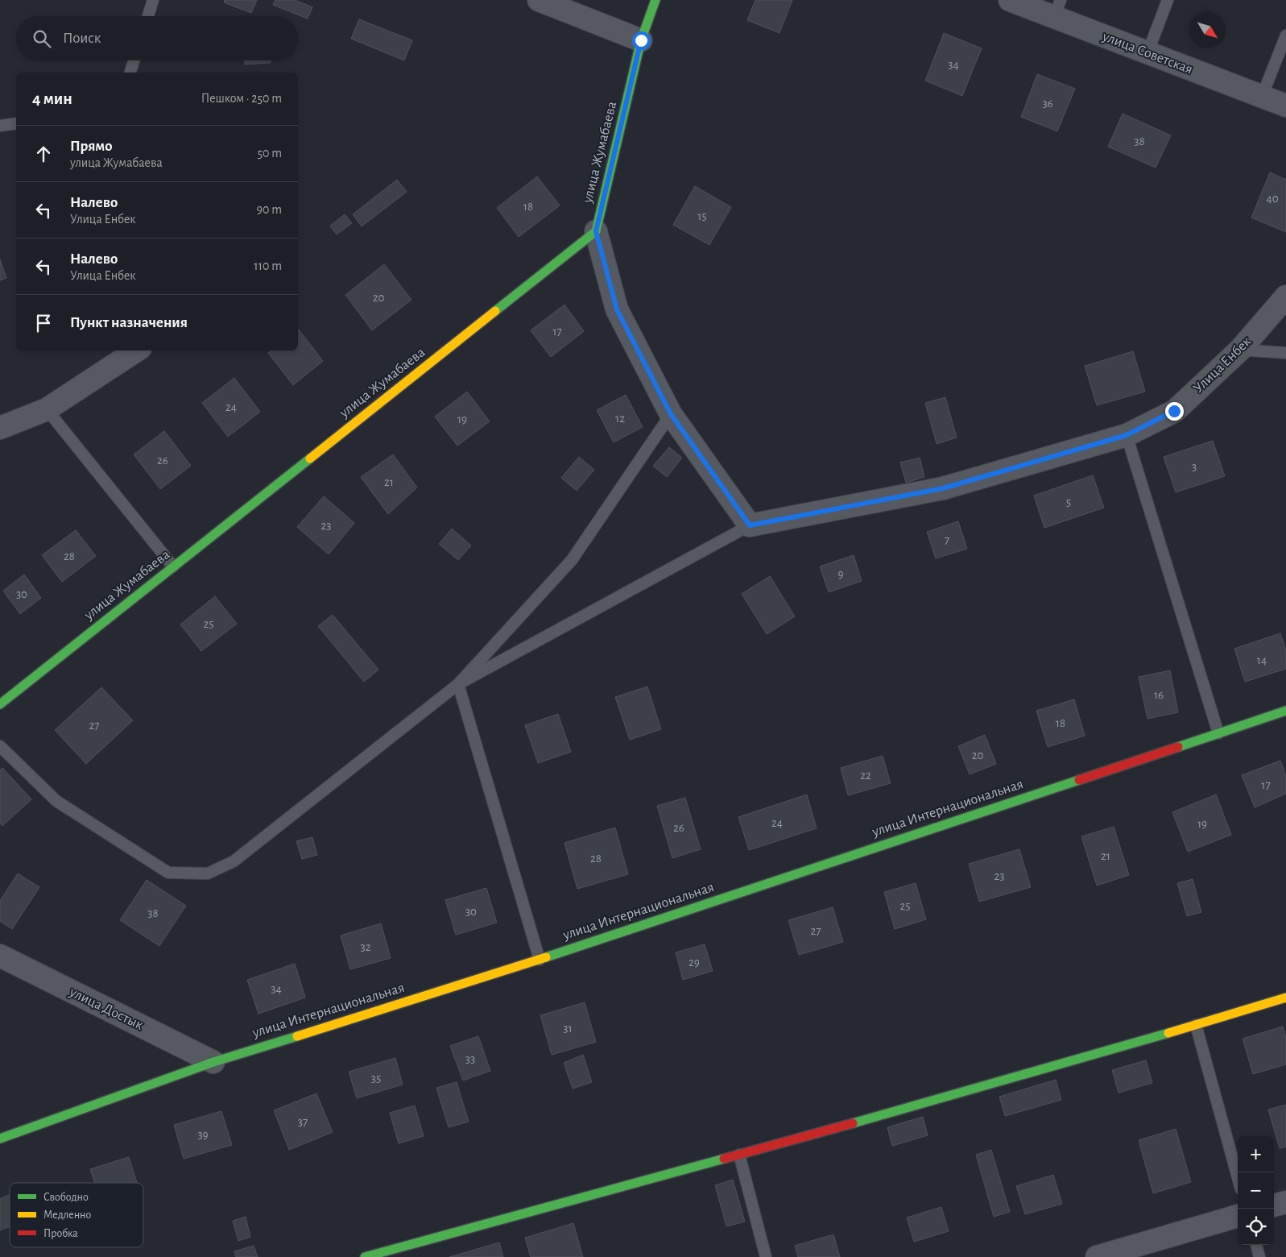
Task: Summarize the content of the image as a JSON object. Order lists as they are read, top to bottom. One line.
{"streets":{"street":["улица Советская","улица Жумабаева","Улица Енбек","улица Интернациональная","улица Достык"]},"crossings":[["улица Интернациональная","улица Достык"]],"house_numbers":["34","36","38","40","18","15","20","17","24","12","19","26","3","21","5","23","7","28","9","30","25","14","16","18","27","20","22","17","24","19","26","21","28","23","25","30","38","27","32","29","34","31","33","35","37","39"],"legend":["Свободно","Медленно","Пробка"],"north":"bottom right","page":{"search":"Поиск","heading":["4 мин","Пешком · 250 m"],"list":[["Прямо","улица Жумабаева","50 m"],["Налево","Улица Енбек","90 m"],["Налево","Улица Енбек","110 m"],"Пункт назначения"],"map_buttons":["+","−"]}}
